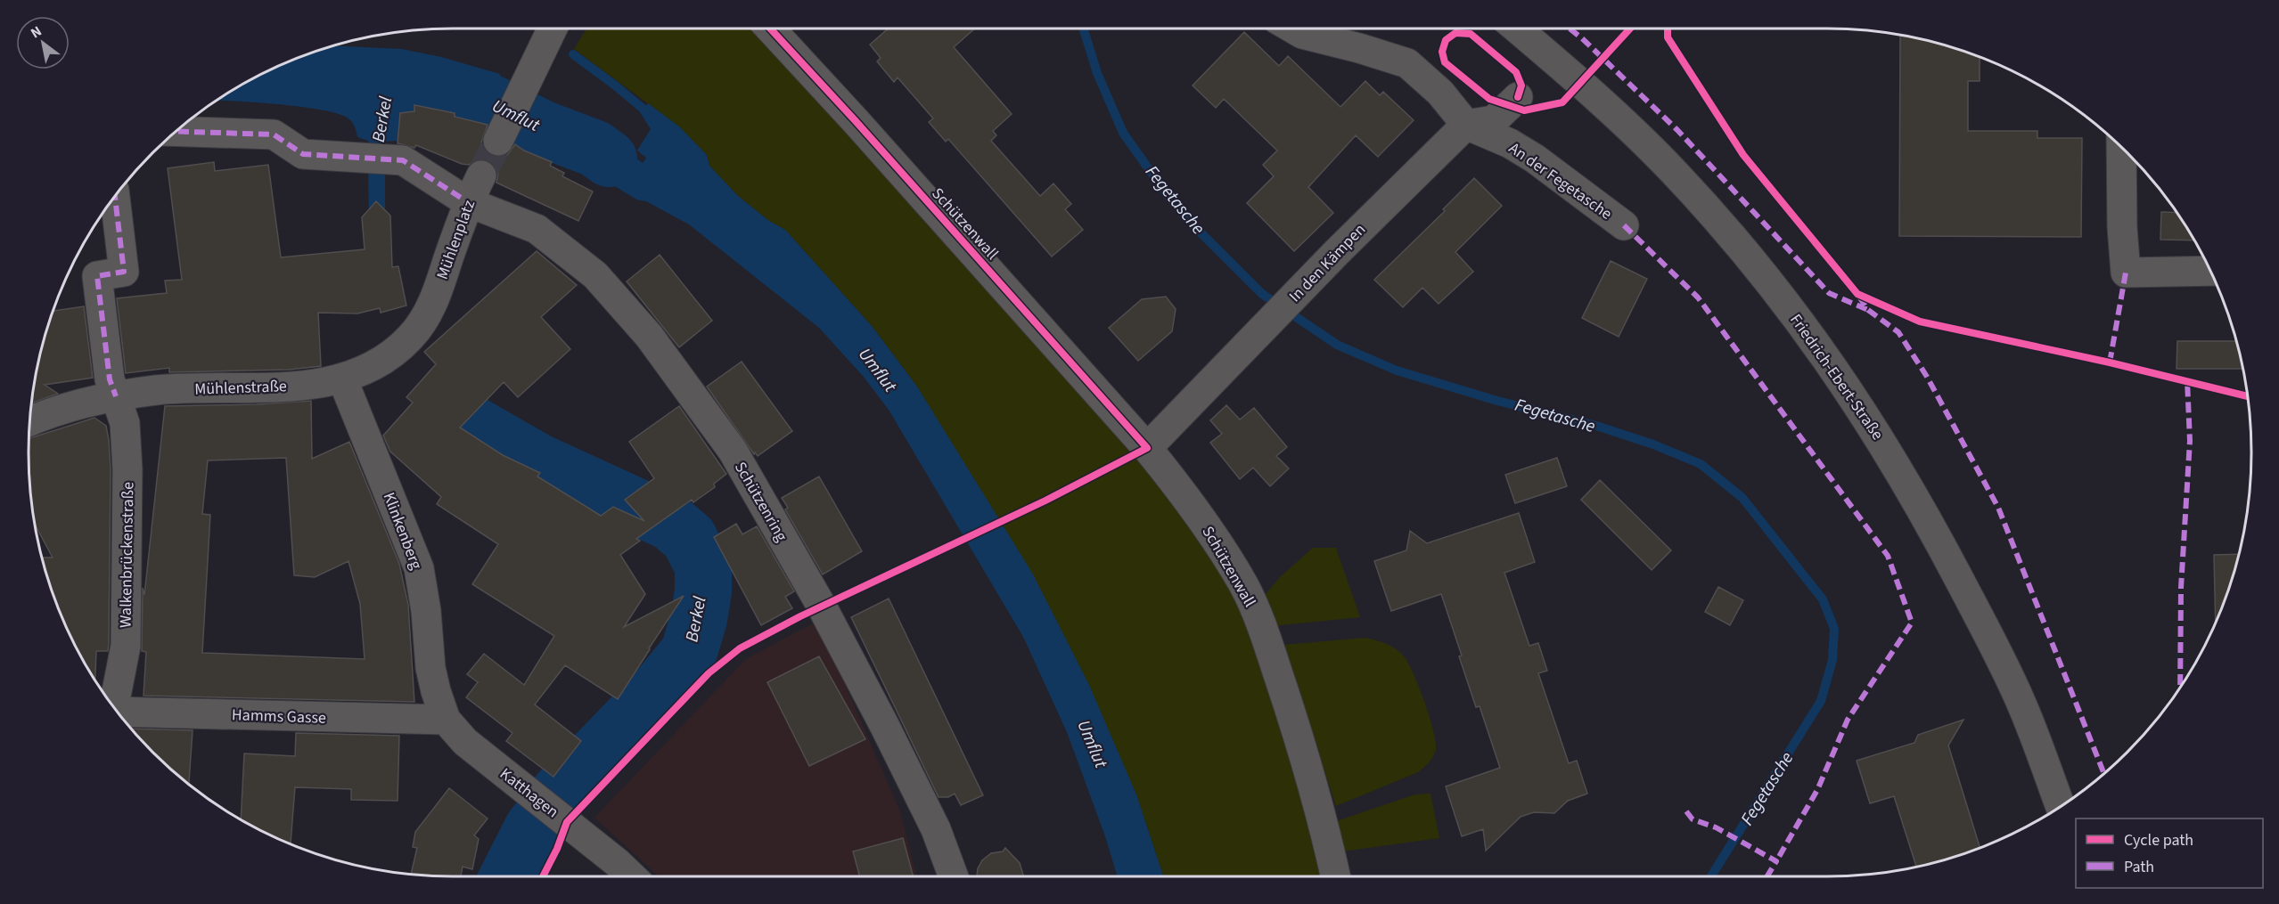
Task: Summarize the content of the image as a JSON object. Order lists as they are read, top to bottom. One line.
{"streets":{"street":["An der Fegetasche","Schützenwall","Mühlenplatz","In den Kämpen","Friedrich-Ebert-Straße","Mühlenstraße","Schützenring","Klinkenberg","Walkenbrückenstraße","Hamms Gasse","Katthagen"]},"crossings":[["An der Fegetasche","In den Kämpen"],["Schützenwall","In den Kämpen"],["Mühlenplatz","Mühlenstraße"],["Mühlenplatz","Schützenring"],["Mühlenstraße","Klinkenberg"],["Mühlenstraße","Walkenbrückenstraße"],["Klinkenberg","Hamms Gasse"],["Klinkenberg","Katthagen"],["Hamms Gasse","Katthagen"]],"water":["Umflut","Berkel","Fegetasche"],"legend":["Cycle path","Path"],"north":"top left"}
